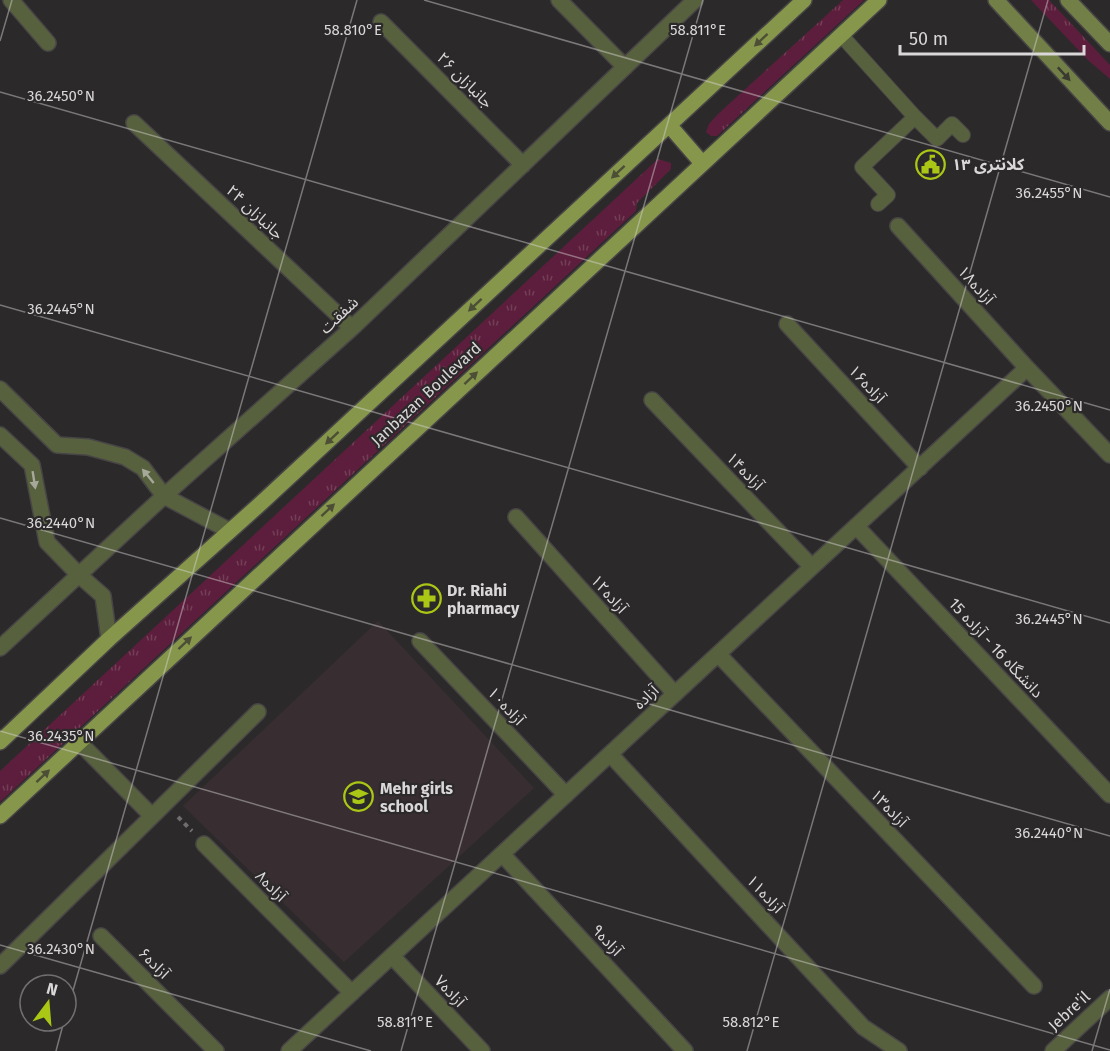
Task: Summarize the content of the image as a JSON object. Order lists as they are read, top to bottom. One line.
{"streets":{"main road":["Janbazan Boulevard"],"street":["جانبازان ۲۶","جانبازان ۲۴","آزاده۱۸","شفقت","آزاده۱۶","آزاده۱۴","آزاده۱۲","دانشگاه 16 - آزاده 15","آزاده","آزاده۱۰","آزاده۱۳","آزاده۸","آزاده۱۱","آزاده۹","آزاده۶","آزاده۷","Jebre'il"]},"crossings":[["جانبازان ۲۶","شفقت"],["جانبازان ۲۴","شفقت"],["آزاده۱۸","آزاده"],["آزاده۱۶","آزاده"],["آزاده۱۴","آزاده"],["آزاده۱۲","آزاده"],["دانشگاه 16 - آزاده 15","آزاده"],["آزاده","آزاده۱۰"],["آزاده","آزاده۱۳"],["آزاده","آزاده۸"],["آزاده","آزاده۱۱"],["آزاده","آزاده۹"],["آزاده","آزاده۷"]],"places":{"public building":["کلانتری ۱۳"],"pharmacy":["Dr. Riahi pharmacy"],"school or university":["Mehr girls school"]},"scale_bar":"50 m","north":"top","coordinates":["58.810°E","58.811°E","36.2450°N","36.2455°N","36.2445°N","36.2440°N","36.2435°N","36.2430°N","58.812°E"]}
